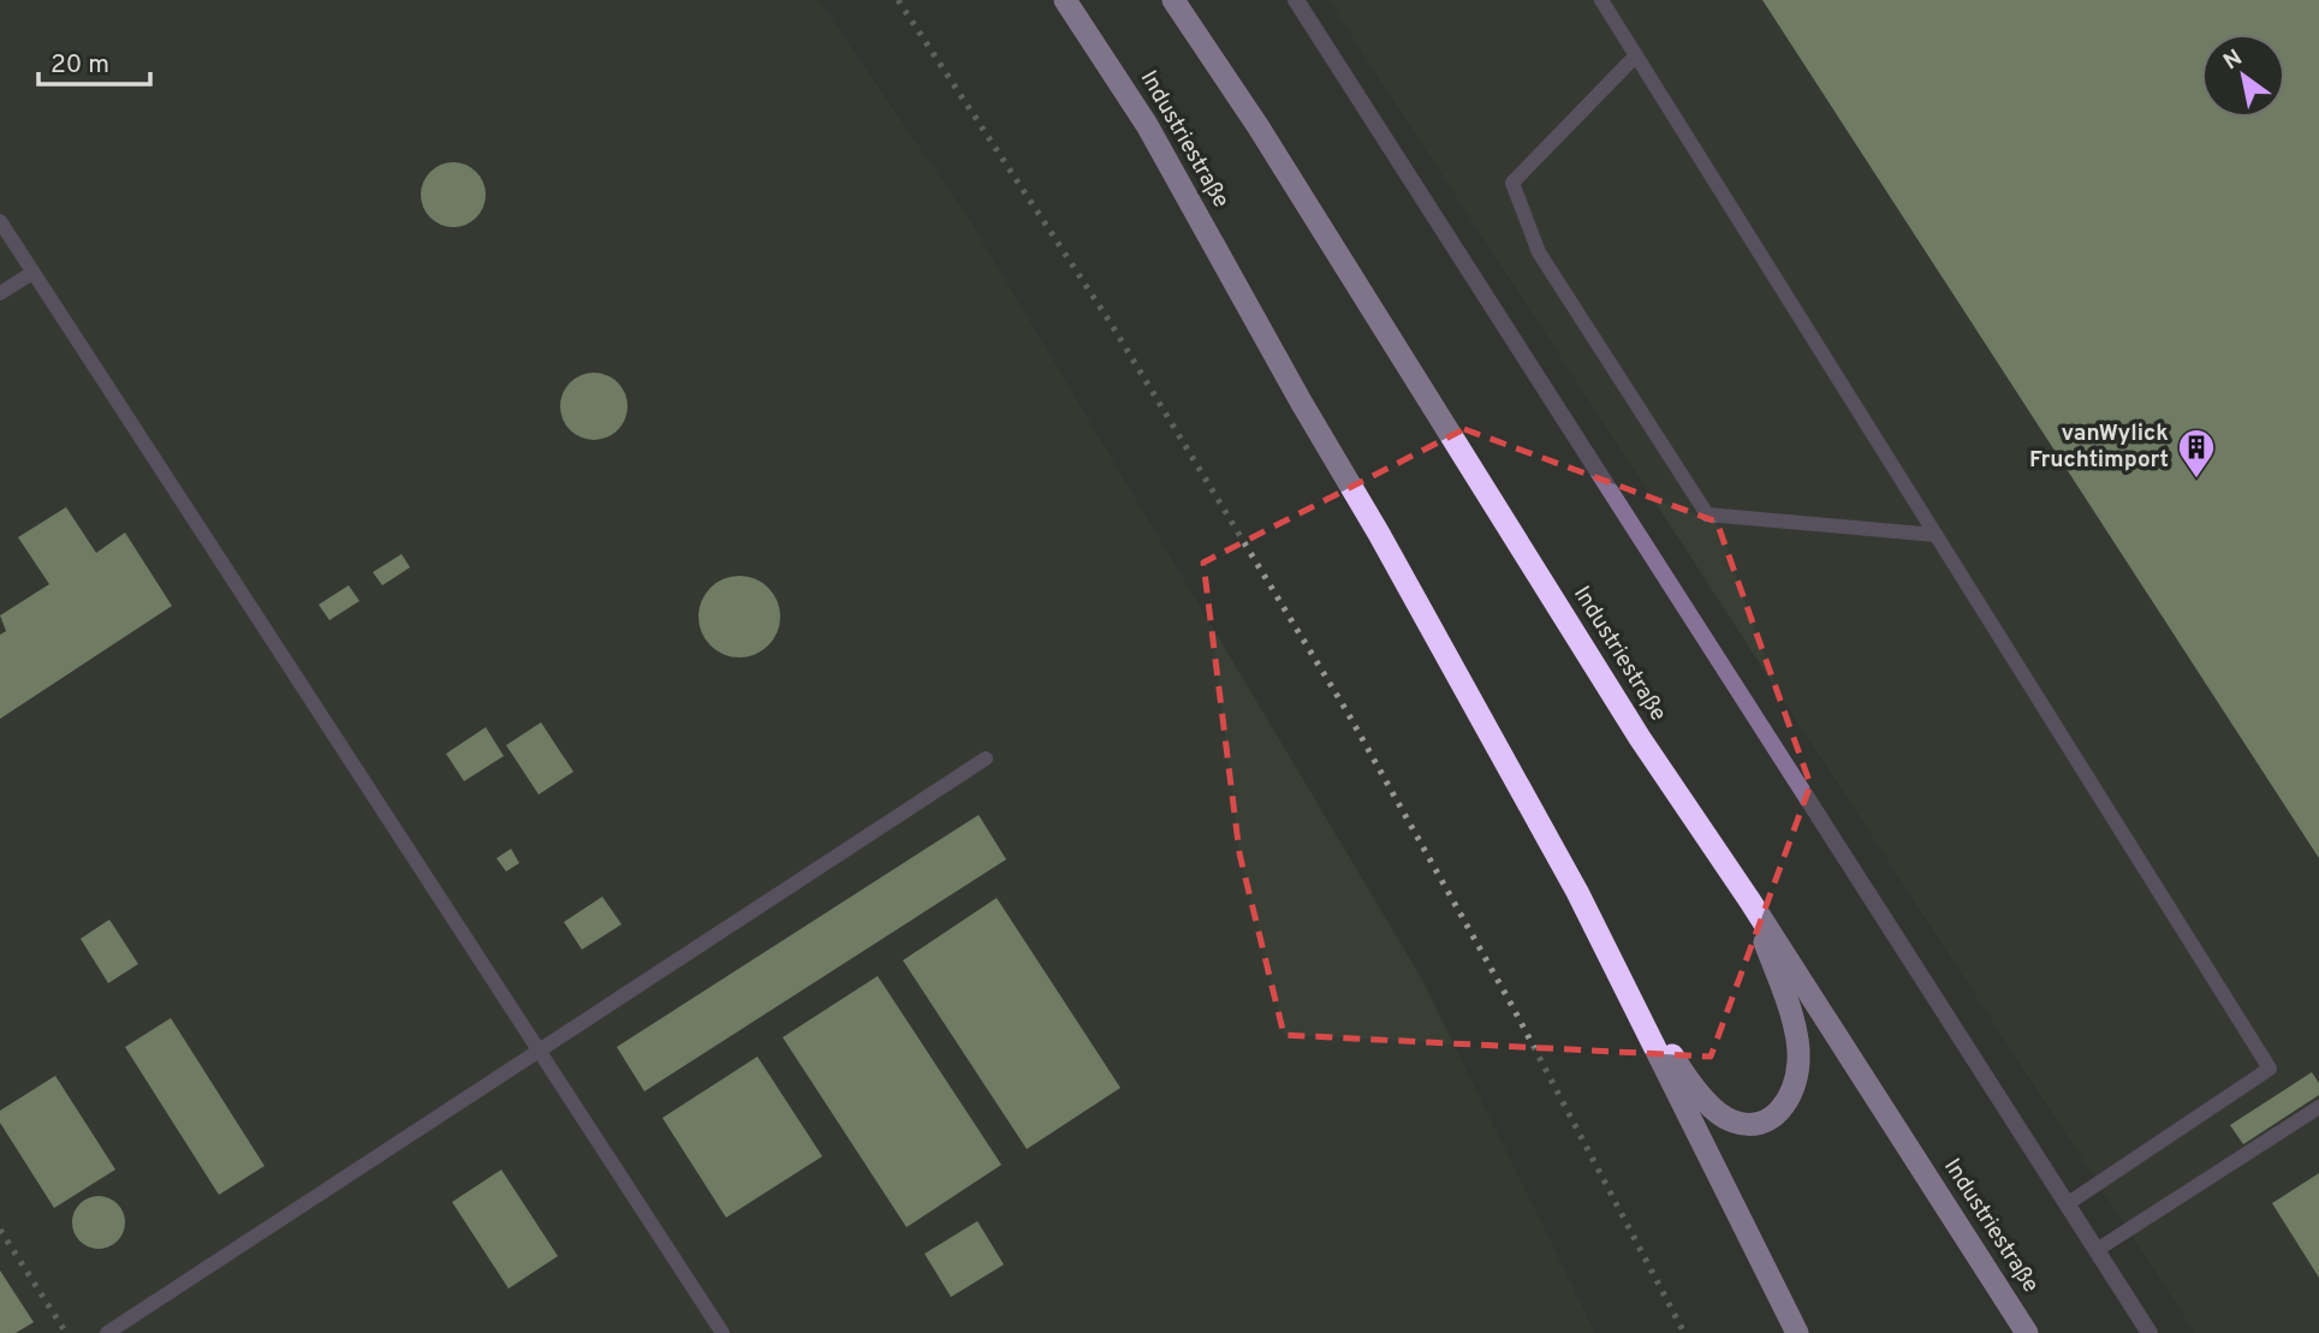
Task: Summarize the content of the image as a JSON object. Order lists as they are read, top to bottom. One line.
{"streets":{"highway":["Industriestraße"]},"places":{"building":["vanWylick Fruchtimport"]},"scale_bar":"20 m","north":"top left"}
